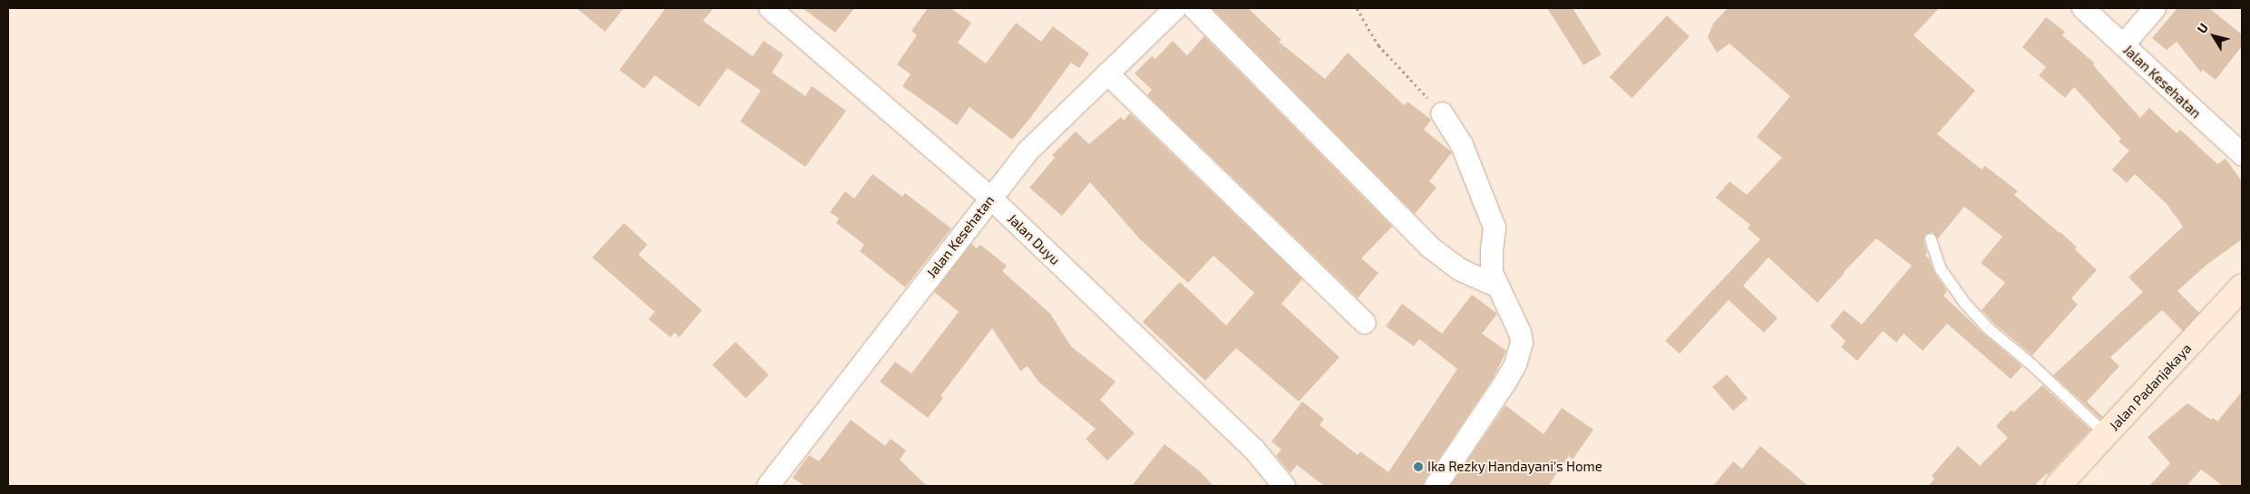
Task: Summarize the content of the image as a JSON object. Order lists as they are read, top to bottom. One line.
{"streets":{"street":["Jalan Kesehatan","Jalan Duyu","Jalan Padanjakaya"]},"crossings":[["Jalan Kesehatan","Jalan Duyu"]],"places":["Ika Rezky Handayani's Home"],"north":"top left"}
